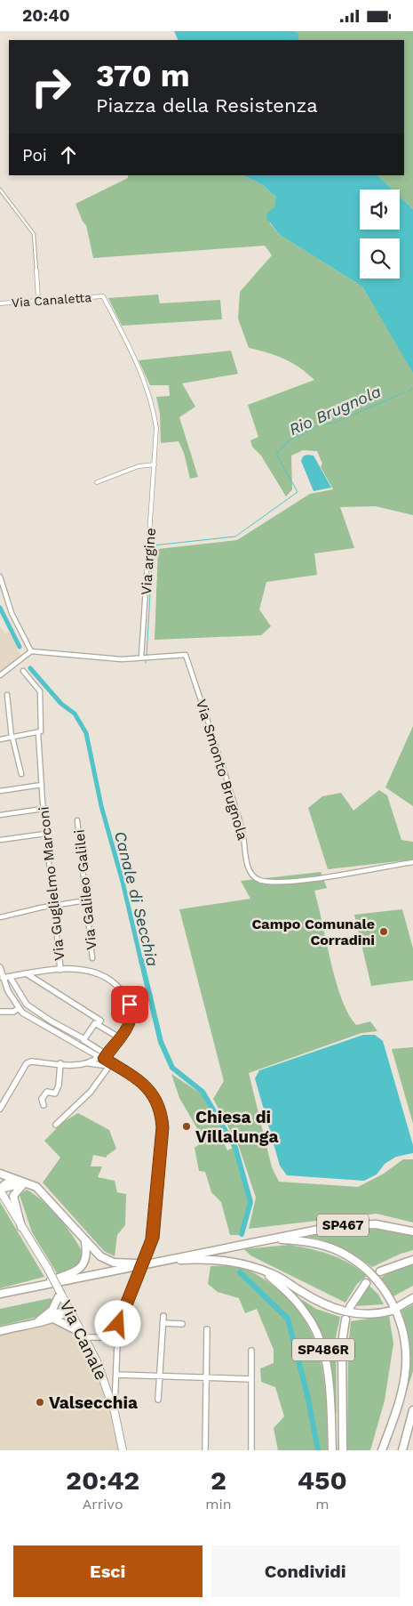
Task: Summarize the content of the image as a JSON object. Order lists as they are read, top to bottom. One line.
{"streets":{"main road":["SP467","Via Canale","SP486R"],"street":["Via Canaletta","Via argine","Via Smonto Brugnola","Via Guglielmo Marconi","Via Galileo Galilei"]},"crossings":[["Via Canaletta","Via argine"],["Via argine","Via Smonto Brugnola"]],"water":["Rio Brugnola","Canale di Secchia"],"places":["Campo Comunale Corradini","Chiesa di Villalunga","Valsecchia"],"page":{"status":"20:40","turn":["370 m","Piazza della Resistenza"],"then":"Poi","eta":["20:42","Arrivo","2","min","450","m"],"buttons":["Esci","Condividi"]}}
